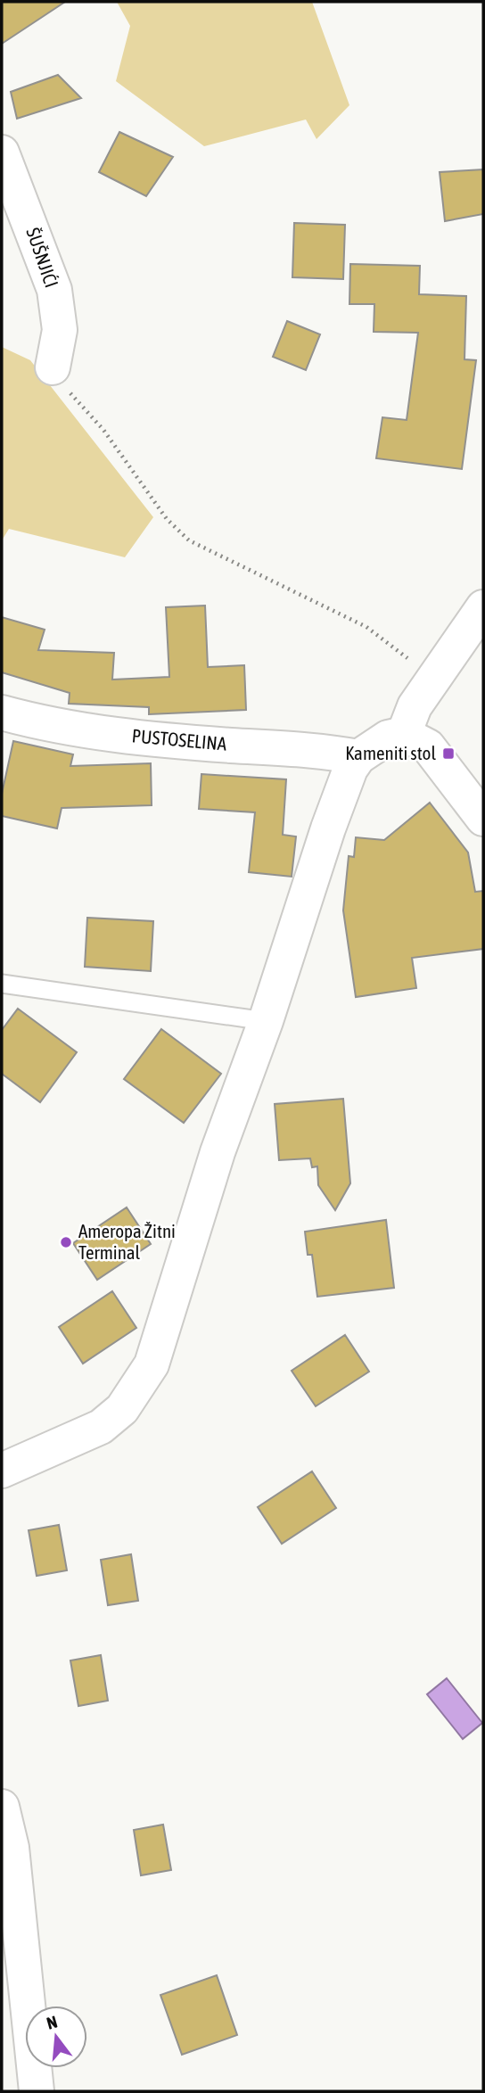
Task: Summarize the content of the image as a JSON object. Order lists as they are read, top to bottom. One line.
{"streets":{"main road":["ŠUŠNJIĆI","PUSTOSELINA"]},"places":{"transit":["Kameniti stol"],"other":["Ameropa Žitni Terminal"]},"north":"top"}
